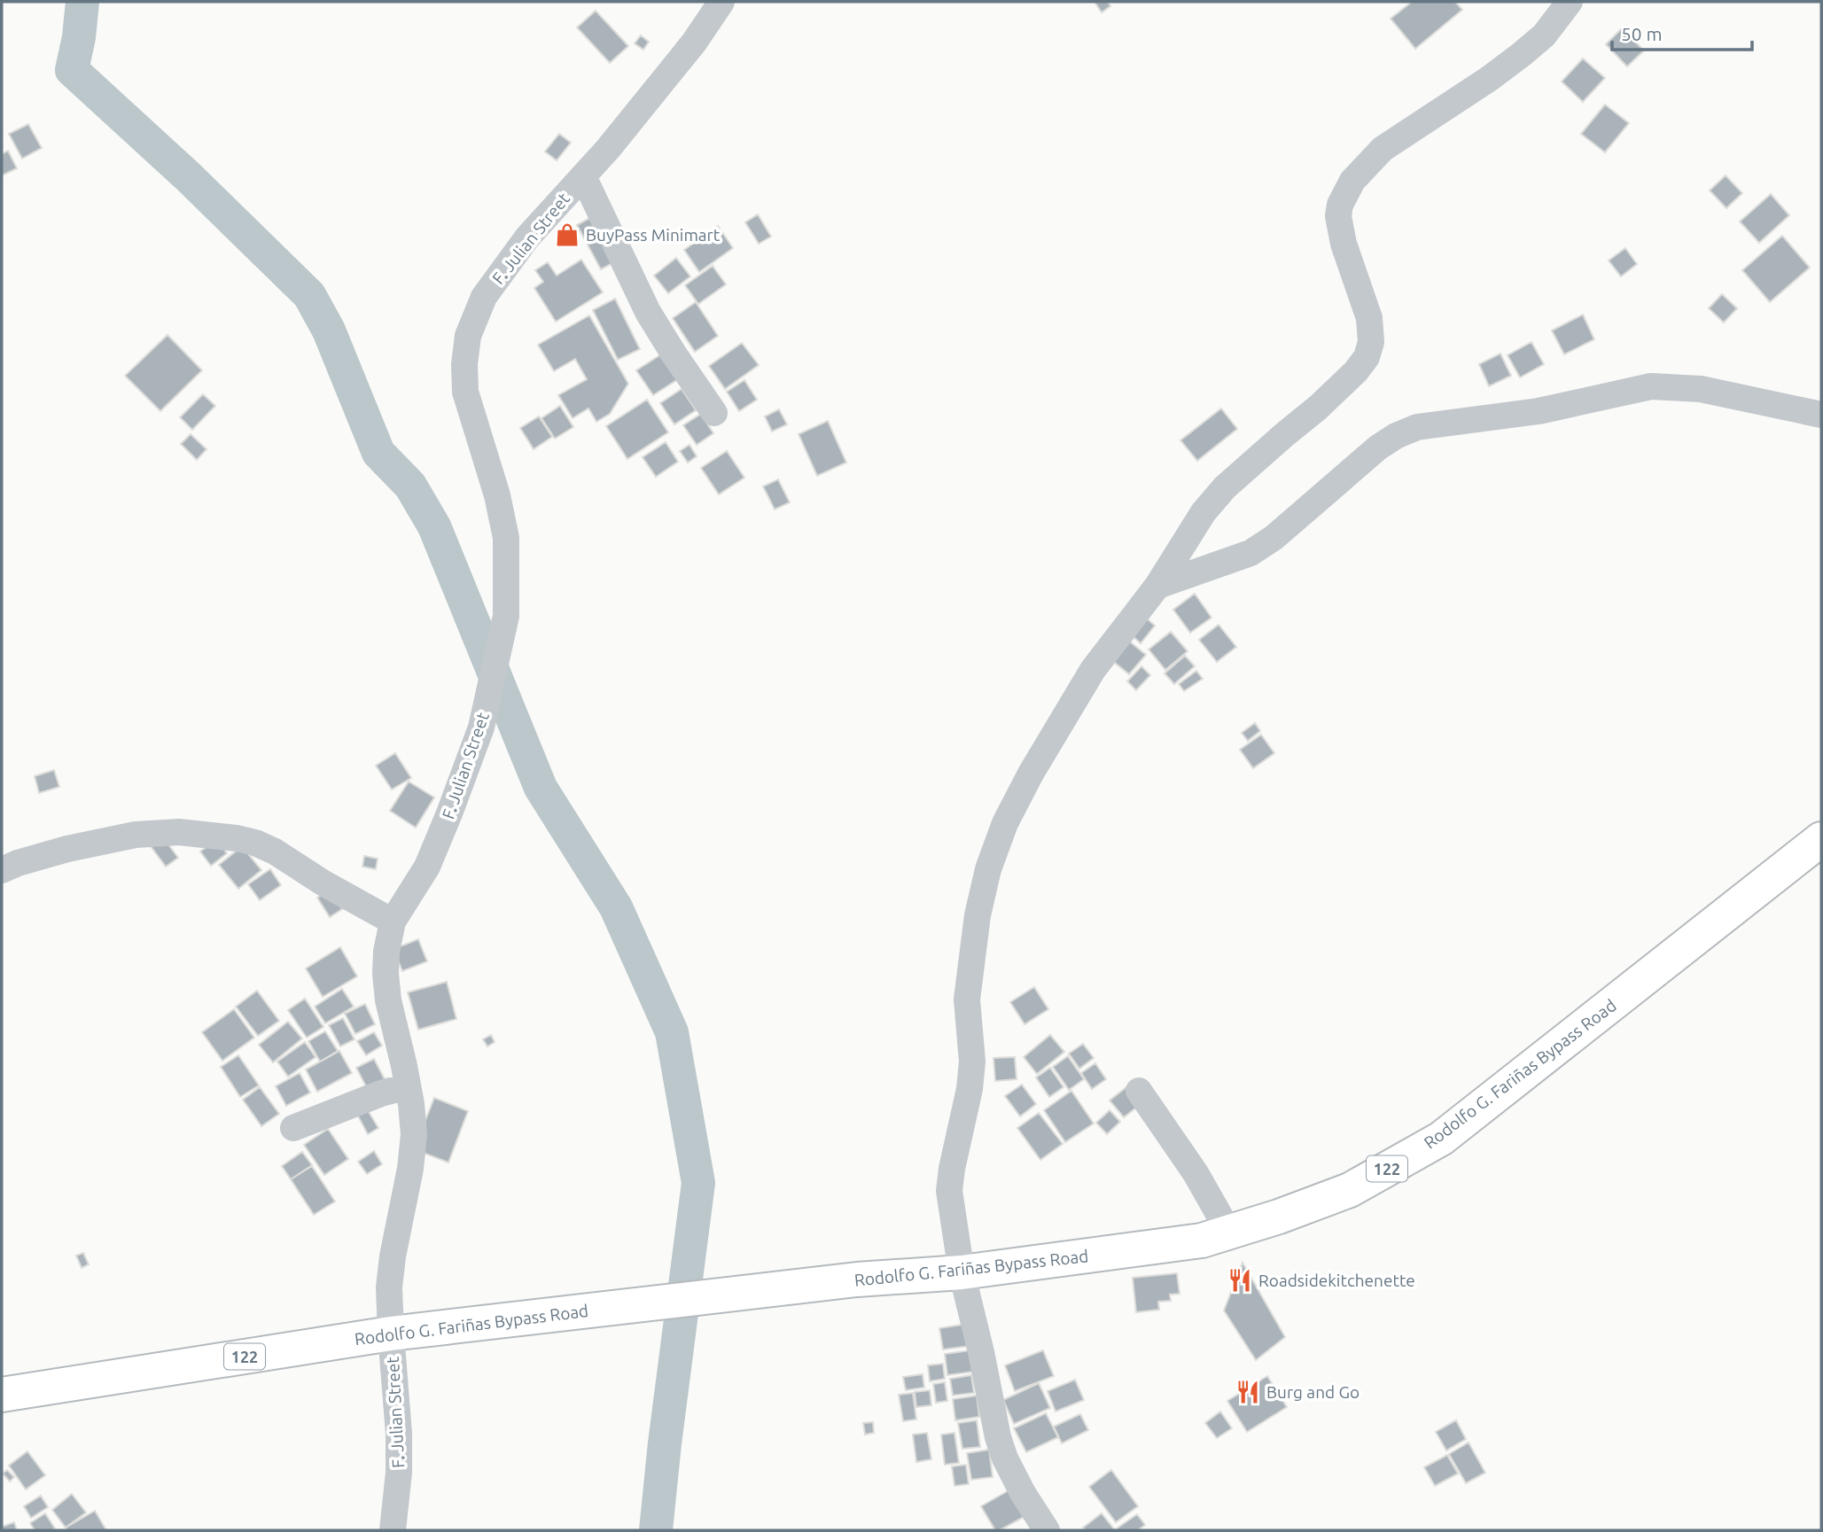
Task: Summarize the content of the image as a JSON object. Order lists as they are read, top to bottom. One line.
{"streets":{"main road":["Rodolfo G. Fariñas Bypass Road","122"],"street":["F. Julian Street"]},"crossings":[["F. Julian Street","Rodolfo G. Fariñas Bypass Road"]],"places":{"shop":["BuyPass Minimart"],"restaurant":["Roadsidekitchenette","Burg and Go"]},"scale_bar":"50 m"}
